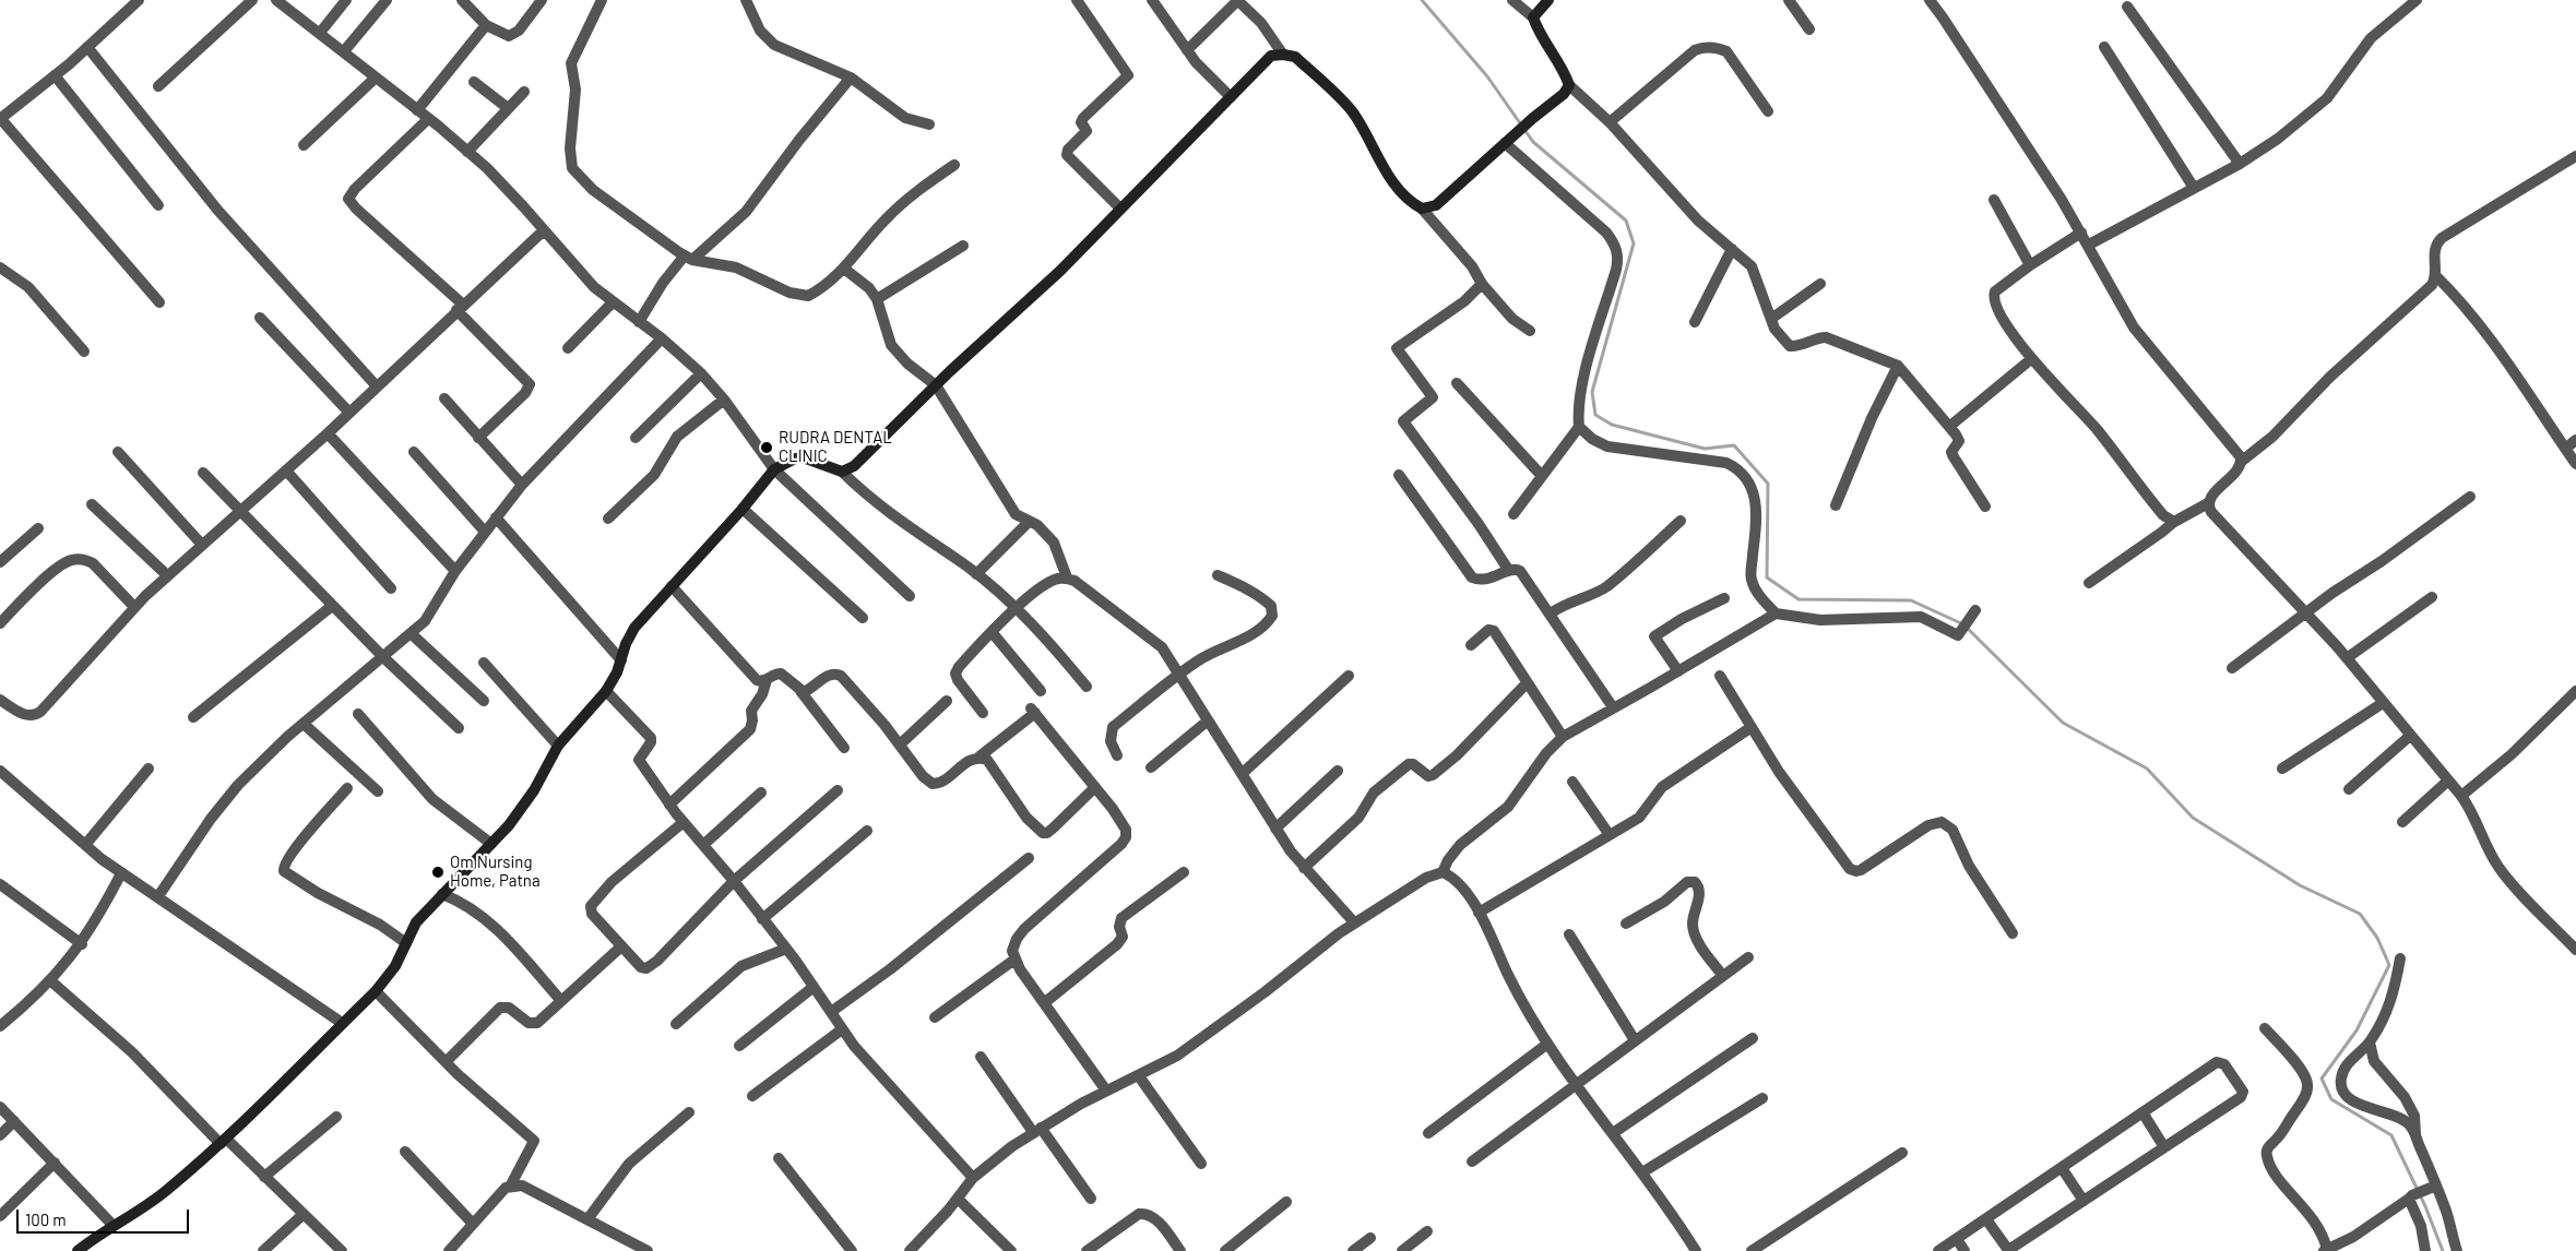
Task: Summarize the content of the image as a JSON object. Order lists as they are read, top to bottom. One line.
{"places":["RUDRA DENTAL CLINIC","Om Nursing Home, Patna"],"scale_bar":"100 m"}
